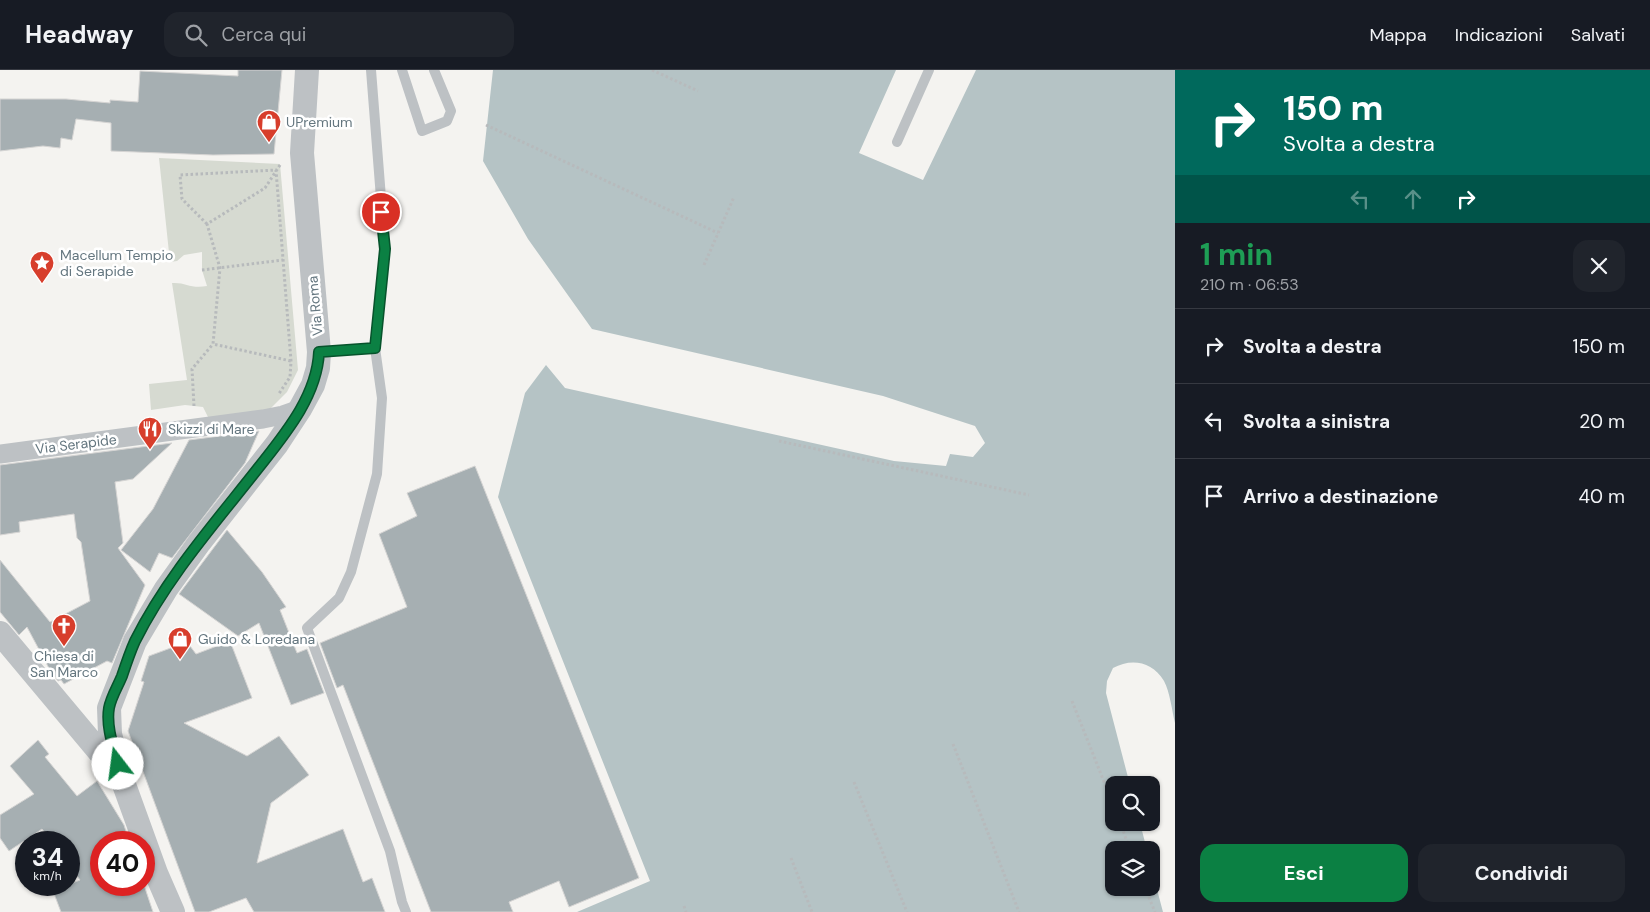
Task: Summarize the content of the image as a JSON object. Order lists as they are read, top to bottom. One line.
{"streets":{"street":["Via Roma","Via Serapide"]},"crossings":[["Via Roma","Via Serapide"]],"places":{"shop":["UPremium","Guido & Loredana"],"place":["Macellum Tempio di Serapide"],"restaurant":["Skizzi di Mare"],"church":["Chiesa di San Marco"]},"page":{"header":"Headway","search":"Cerca qui","nav":["Mappa","Indicazioni","Salvati"],"turn":["150 m","Svolta a destra"],"heading":["1 min","210 m · 06:53"],"list":[{"name":"Svolta a destra","value":"150 m"},{"name":"Svolta a sinistra","value":"20 m"},{"name":"Arrivo a destinazione","value":"40 m"}],"speed":"34 km/h","limit":"40","buttons":["Esci","Condividi"]}}
